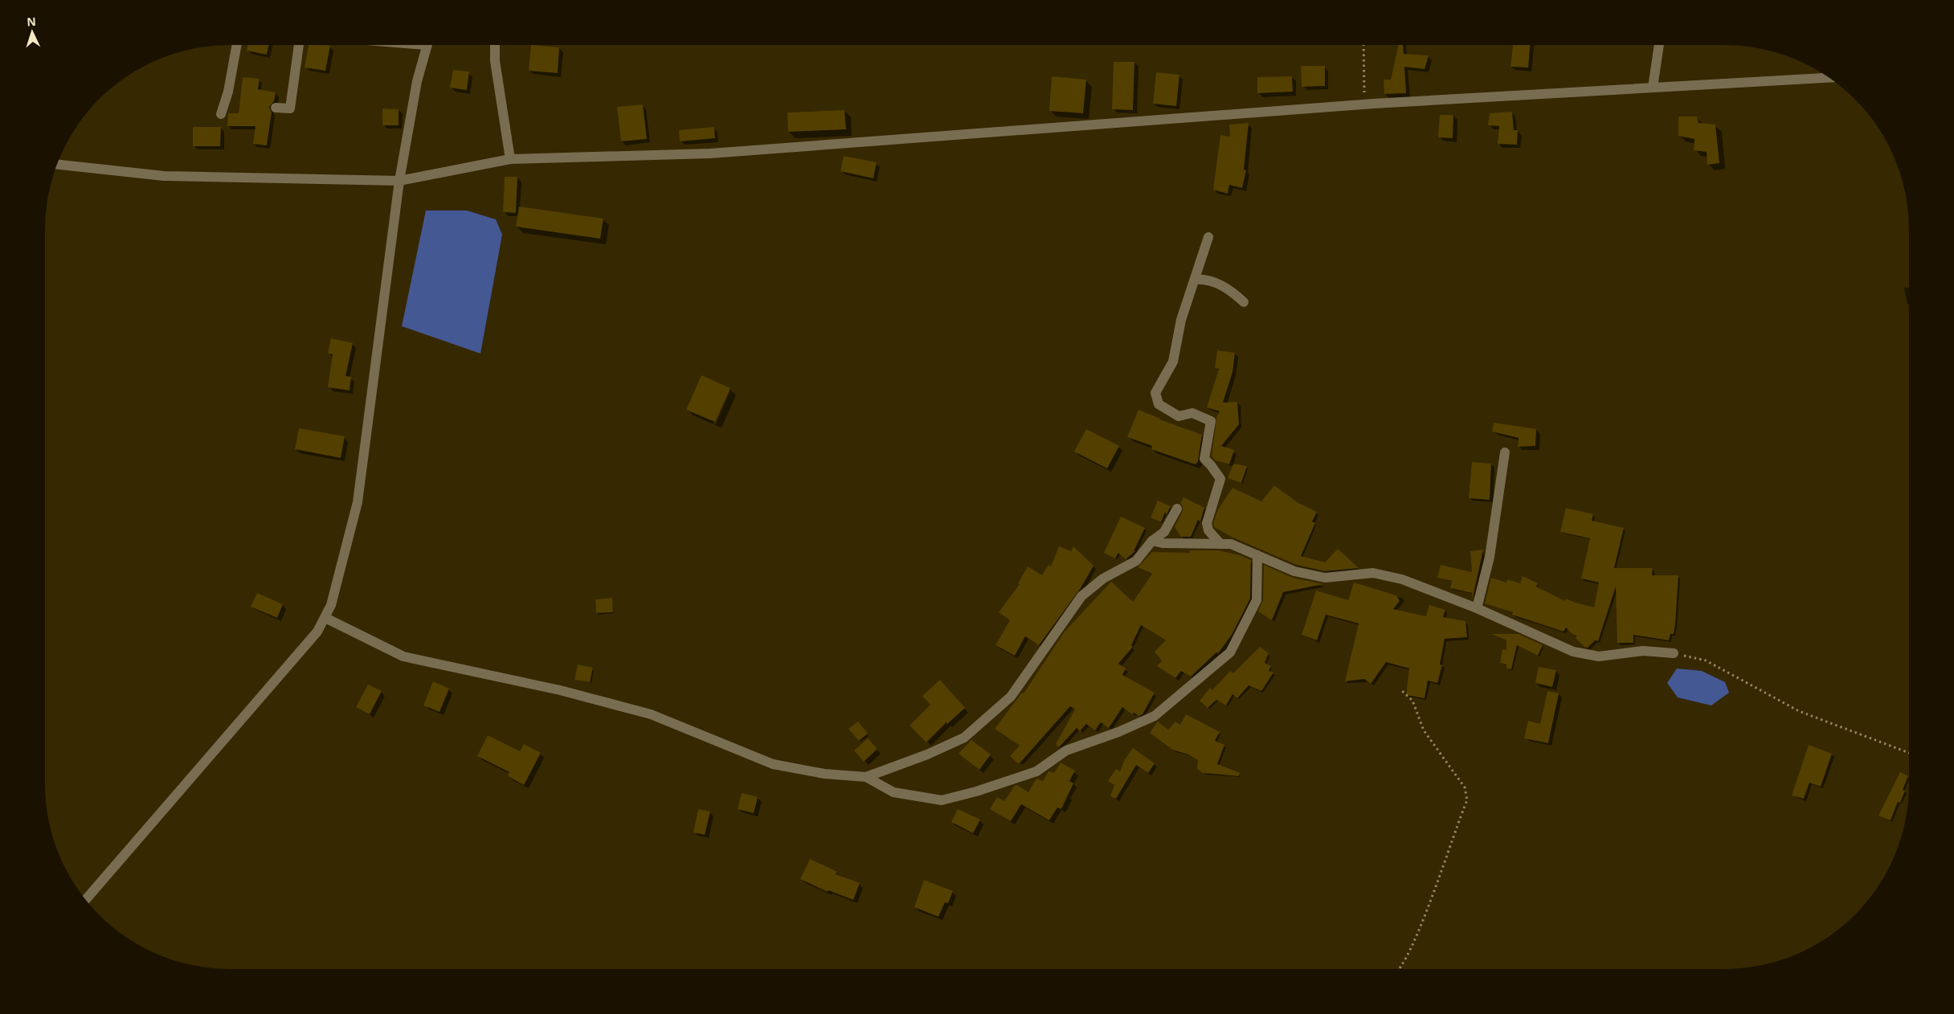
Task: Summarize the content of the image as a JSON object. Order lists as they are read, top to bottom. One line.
{"north":"top"}
